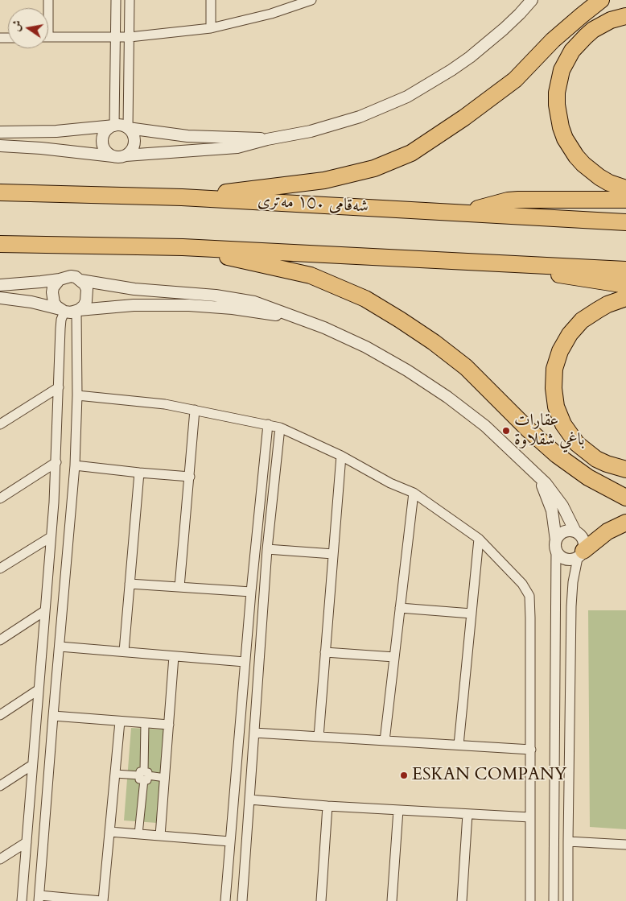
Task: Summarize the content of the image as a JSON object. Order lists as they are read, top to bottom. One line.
{"streets":{"highway":["شەقامی ١٥٠ مەتری"]},"places":["عقارات باغي شقلاوة","ESKAN COMPANY"],"north":"left"}
